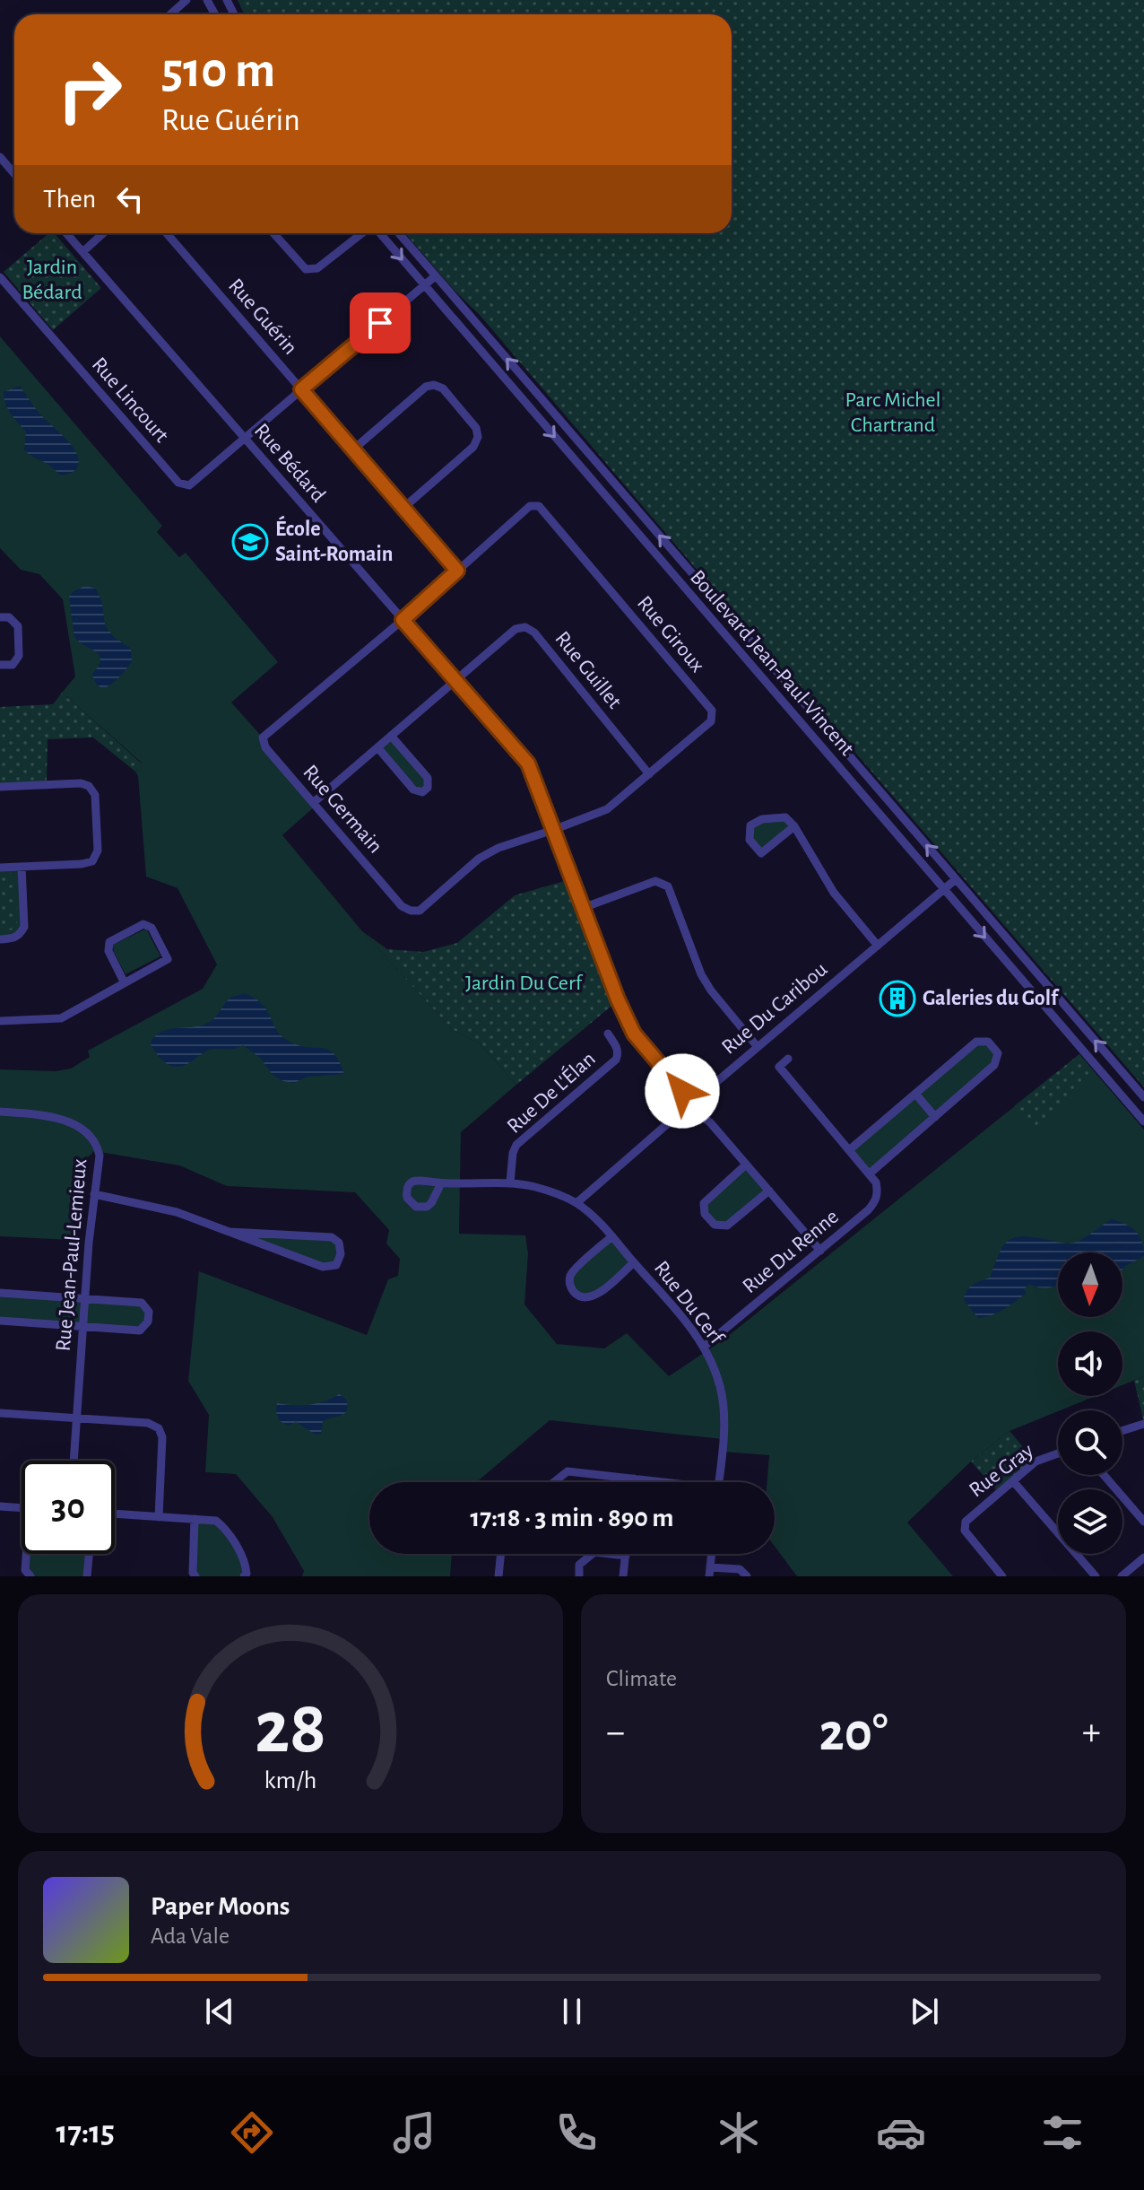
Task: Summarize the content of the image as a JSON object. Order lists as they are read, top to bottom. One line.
{"streets":{"street":["Rue Guérin","Rue Lincourt","Rue Bédard","Rue Giroux","Boulevard Jean-Paul-Vincent","Rue Guillet","Rue Germain","Rue Du Caribou","Rue De L'Élan","Rue Du Renne","Rue Jean-Paul-Lemieux","Rue Du Cerf","Rue Gray"]},"crossings":[["Rue Guérin","Rue Giroux"],["Rue Lincourt","Rue Bédard"],["Rue Bédard","Rue Giroux"],["Rue Bédard","Rue Guillet"],["Rue Bédard","Rue Germain"],["Rue Bédard","Rue Du Caribou"],["Rue Giroux","Rue Guillet"],["Rue Giroux","Rue Germain"],["Boulevard Jean-Paul-Vincent","Rue Du Caribou"],["Rue Guillet","Rue Germain"],["Rue De L'Élan","Rue Du Cerf"],["Rue Du Renne","Rue Du Cerf"]],"parks":["Jardin Bédard","Parc Michel Chartrand","Jardin Du Cerf"],"places":{"school or university":["École Saint-Romain"],"building":["Galeries du Golf"]},"north":"bottom","page":{"turn":["510 m","Rue Guérin"],"then":"Then","limit":"30","trip":"17:18 · 3 min · 890 m","tile":"Climate","heat":["−","20°","+"],"song":["Paper Moons","Ada Vale"],"tabs":"17:15","gauge":["28","km/h"]}}
